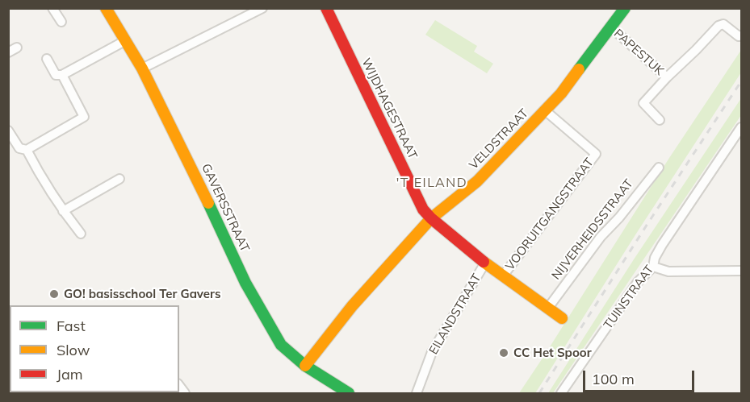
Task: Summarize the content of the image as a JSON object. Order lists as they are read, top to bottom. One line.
{"streets":{"street":["PAPESTUK","WIJDHAGESTRAAT","VELDSTRAAT","GAVERSSTRAAT","VOORUITGANGSTRAAT","NIJVERHEIDSSTRAAT","TUINSTRAAT","EILANDSTRAAT"]},"crossings":[["PAPESTUK","VELDSTRAAT"],["WIJDHAGESTRAAT","VELDSTRAAT"],["VELDSTRAAT","GAVERSSTRAAT"],["VELDSTRAAT","VOORUITGANGSTRAAT"]],"districts":["'T EILAND"],"places":["GO! basisschool Ter Gavers","CC Het Spoor"],"legend":["Fast","Slow","Jam"],"scale_bar":"100 m"}
